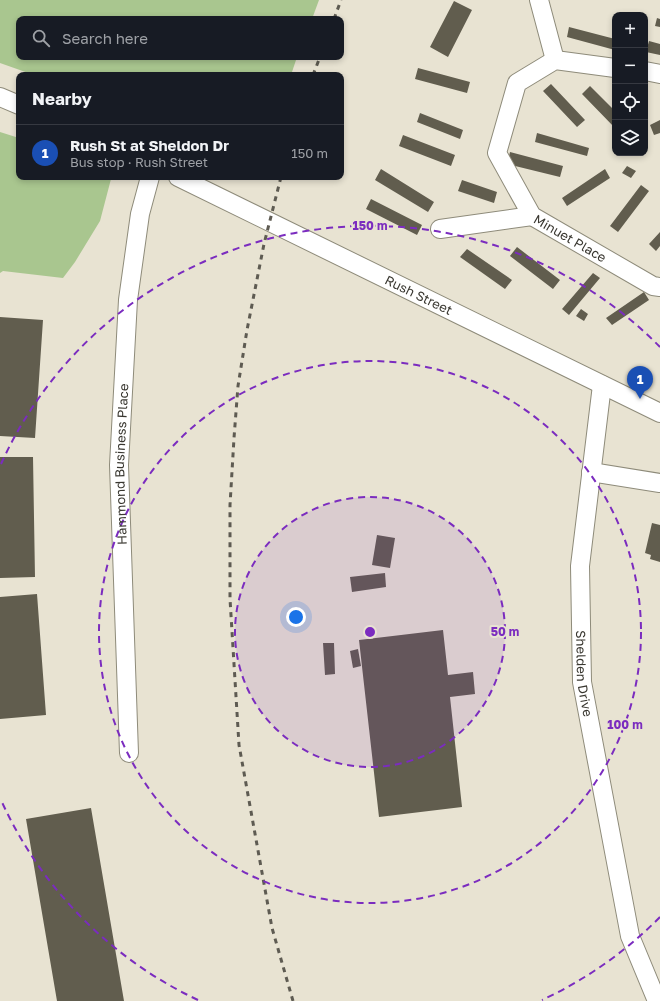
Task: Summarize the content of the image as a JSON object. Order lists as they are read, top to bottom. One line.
{"streets":{"street":["Minuet Place","Rush Street","Hammond Business Place","Shelden Drive"]},"crossings":[["Rush Street","Shelden Drive"]],"page":{"map_buttons":["+","−"],"search":"Search here","heading":"Nearby","list":[{"mark":"1","name":"Rush St at Sheldon Dr","note":"Bus stop · Rush Street","value":"150 m"}],"pins":"1"},"rings":["150 m","50 m","100 m"]}
